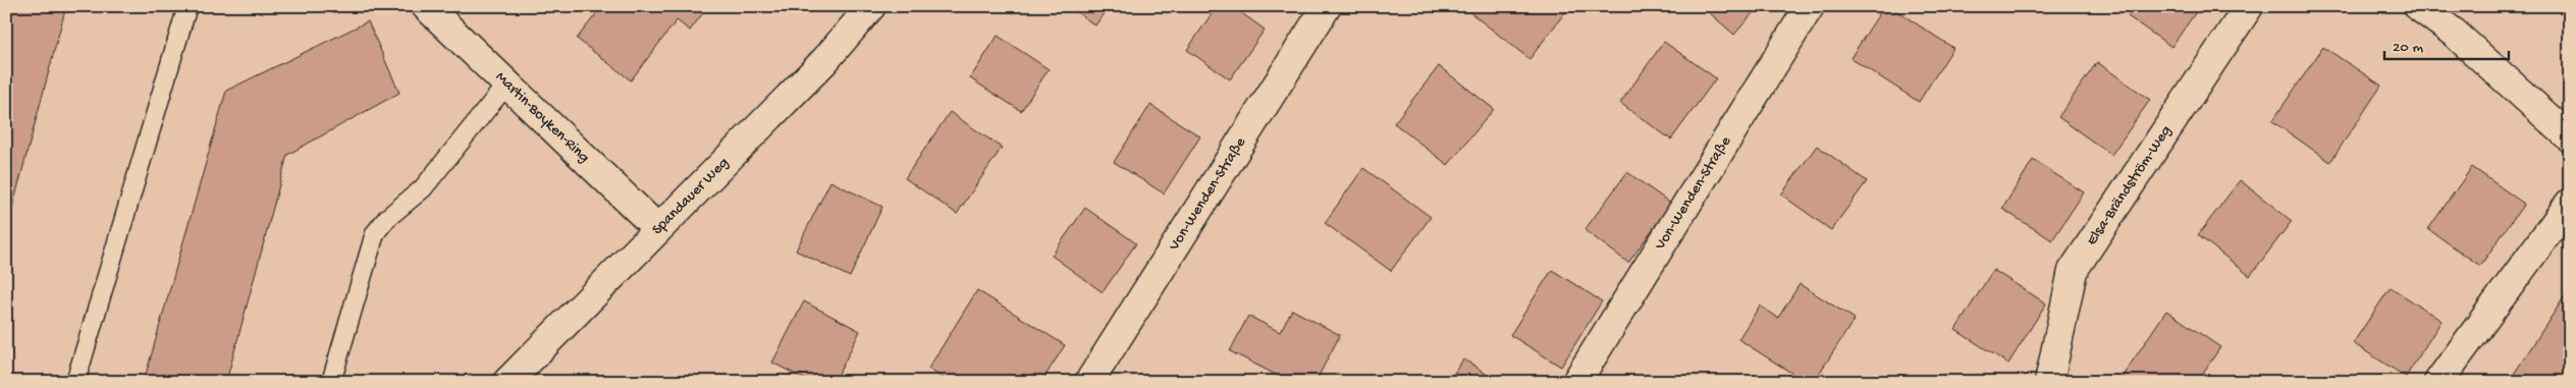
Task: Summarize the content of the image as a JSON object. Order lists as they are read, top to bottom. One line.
{"streets":{"street":["Martin-Boyken-Ring","Elsa-Brändström-Weg","Von-Wenden-Straße","Spandauer Weg"]},"crossings":[["Martin-Boyken-Ring","Spandauer Weg"]],"scale_bar":"20 m"}
